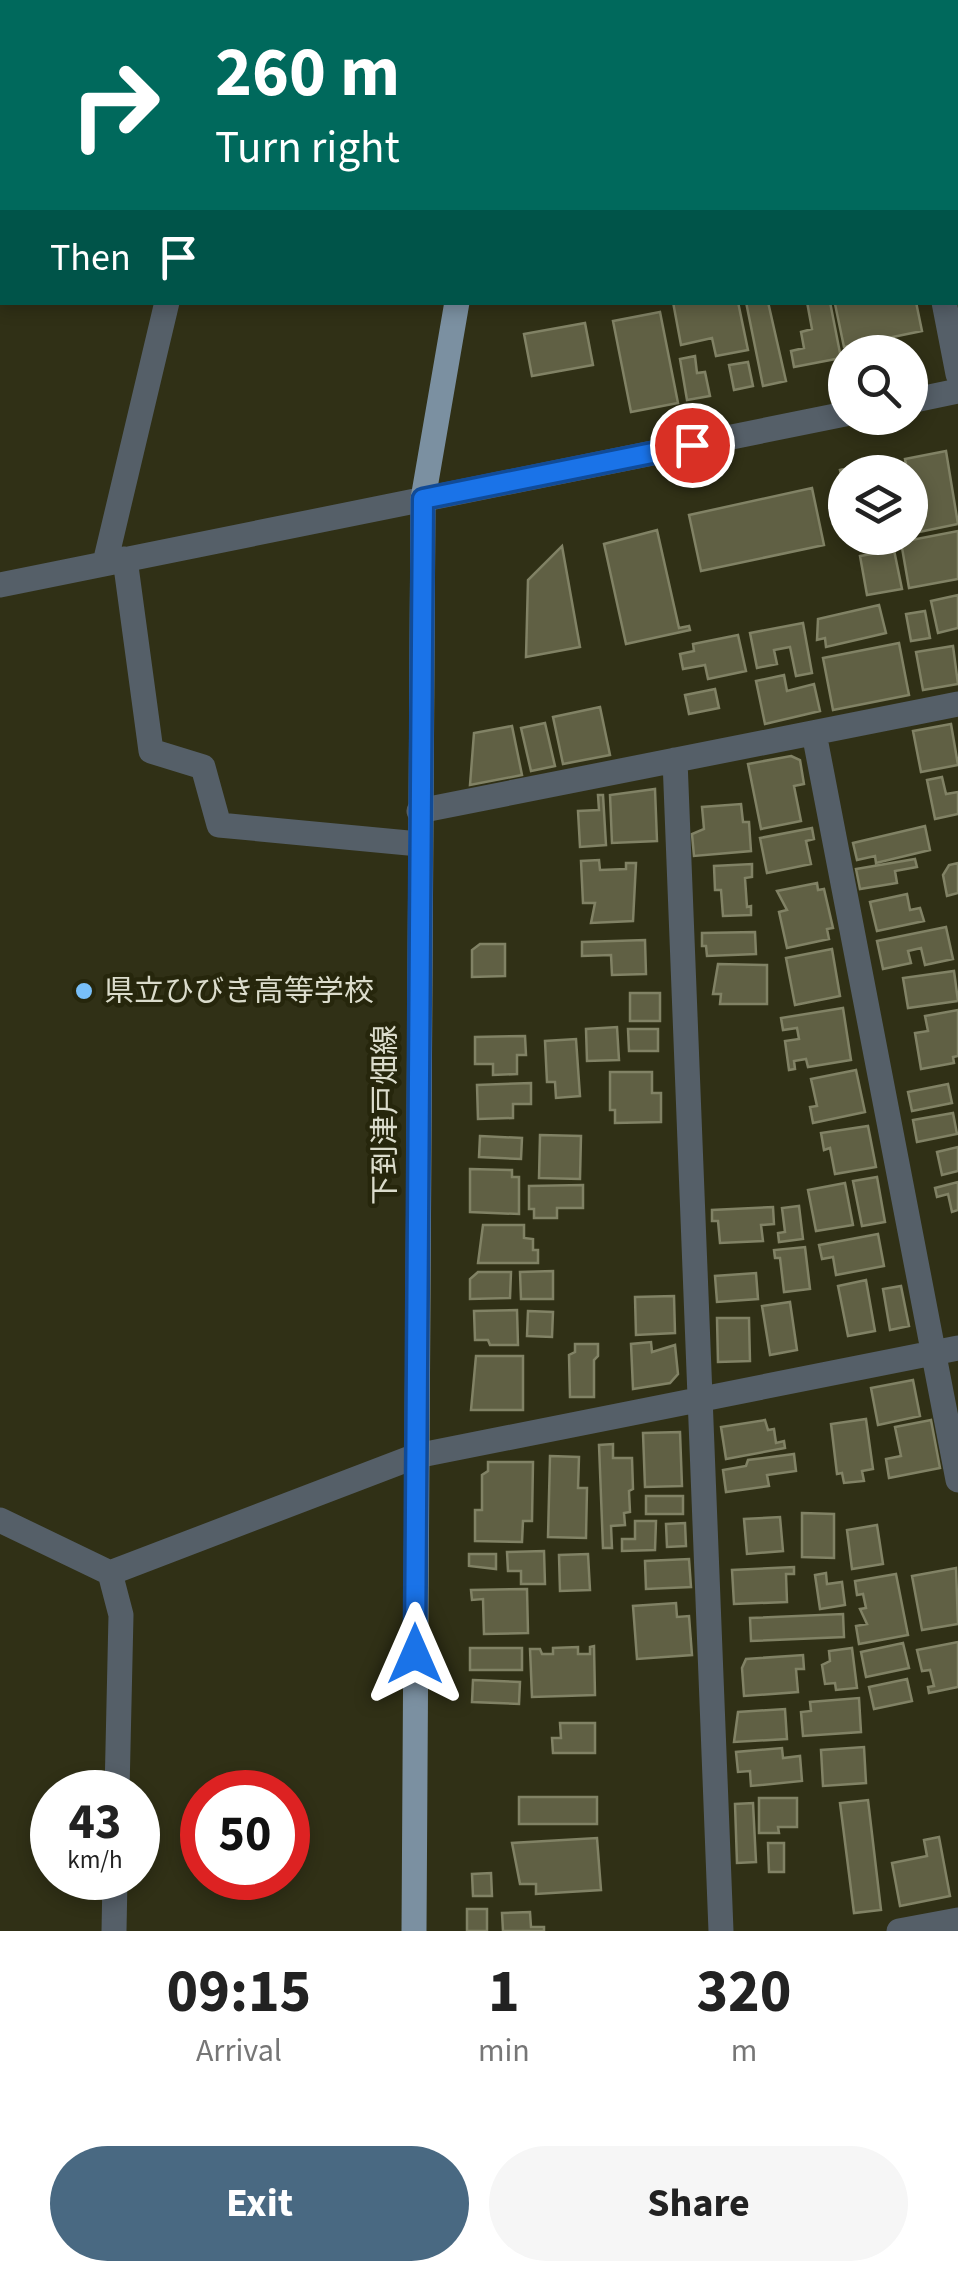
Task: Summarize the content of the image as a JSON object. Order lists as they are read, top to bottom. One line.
{"streets":{"main road":["下到津戸畑線"]},"places":["県立ひびき高等学校"],"page":{"turn":["260 m","Turn right"],"then":"Then","speed":"43 km/h","limit":"50","eta":["09:15","Arrival","1","min","320","m"],"buttons":["Exit","Share"]}}
